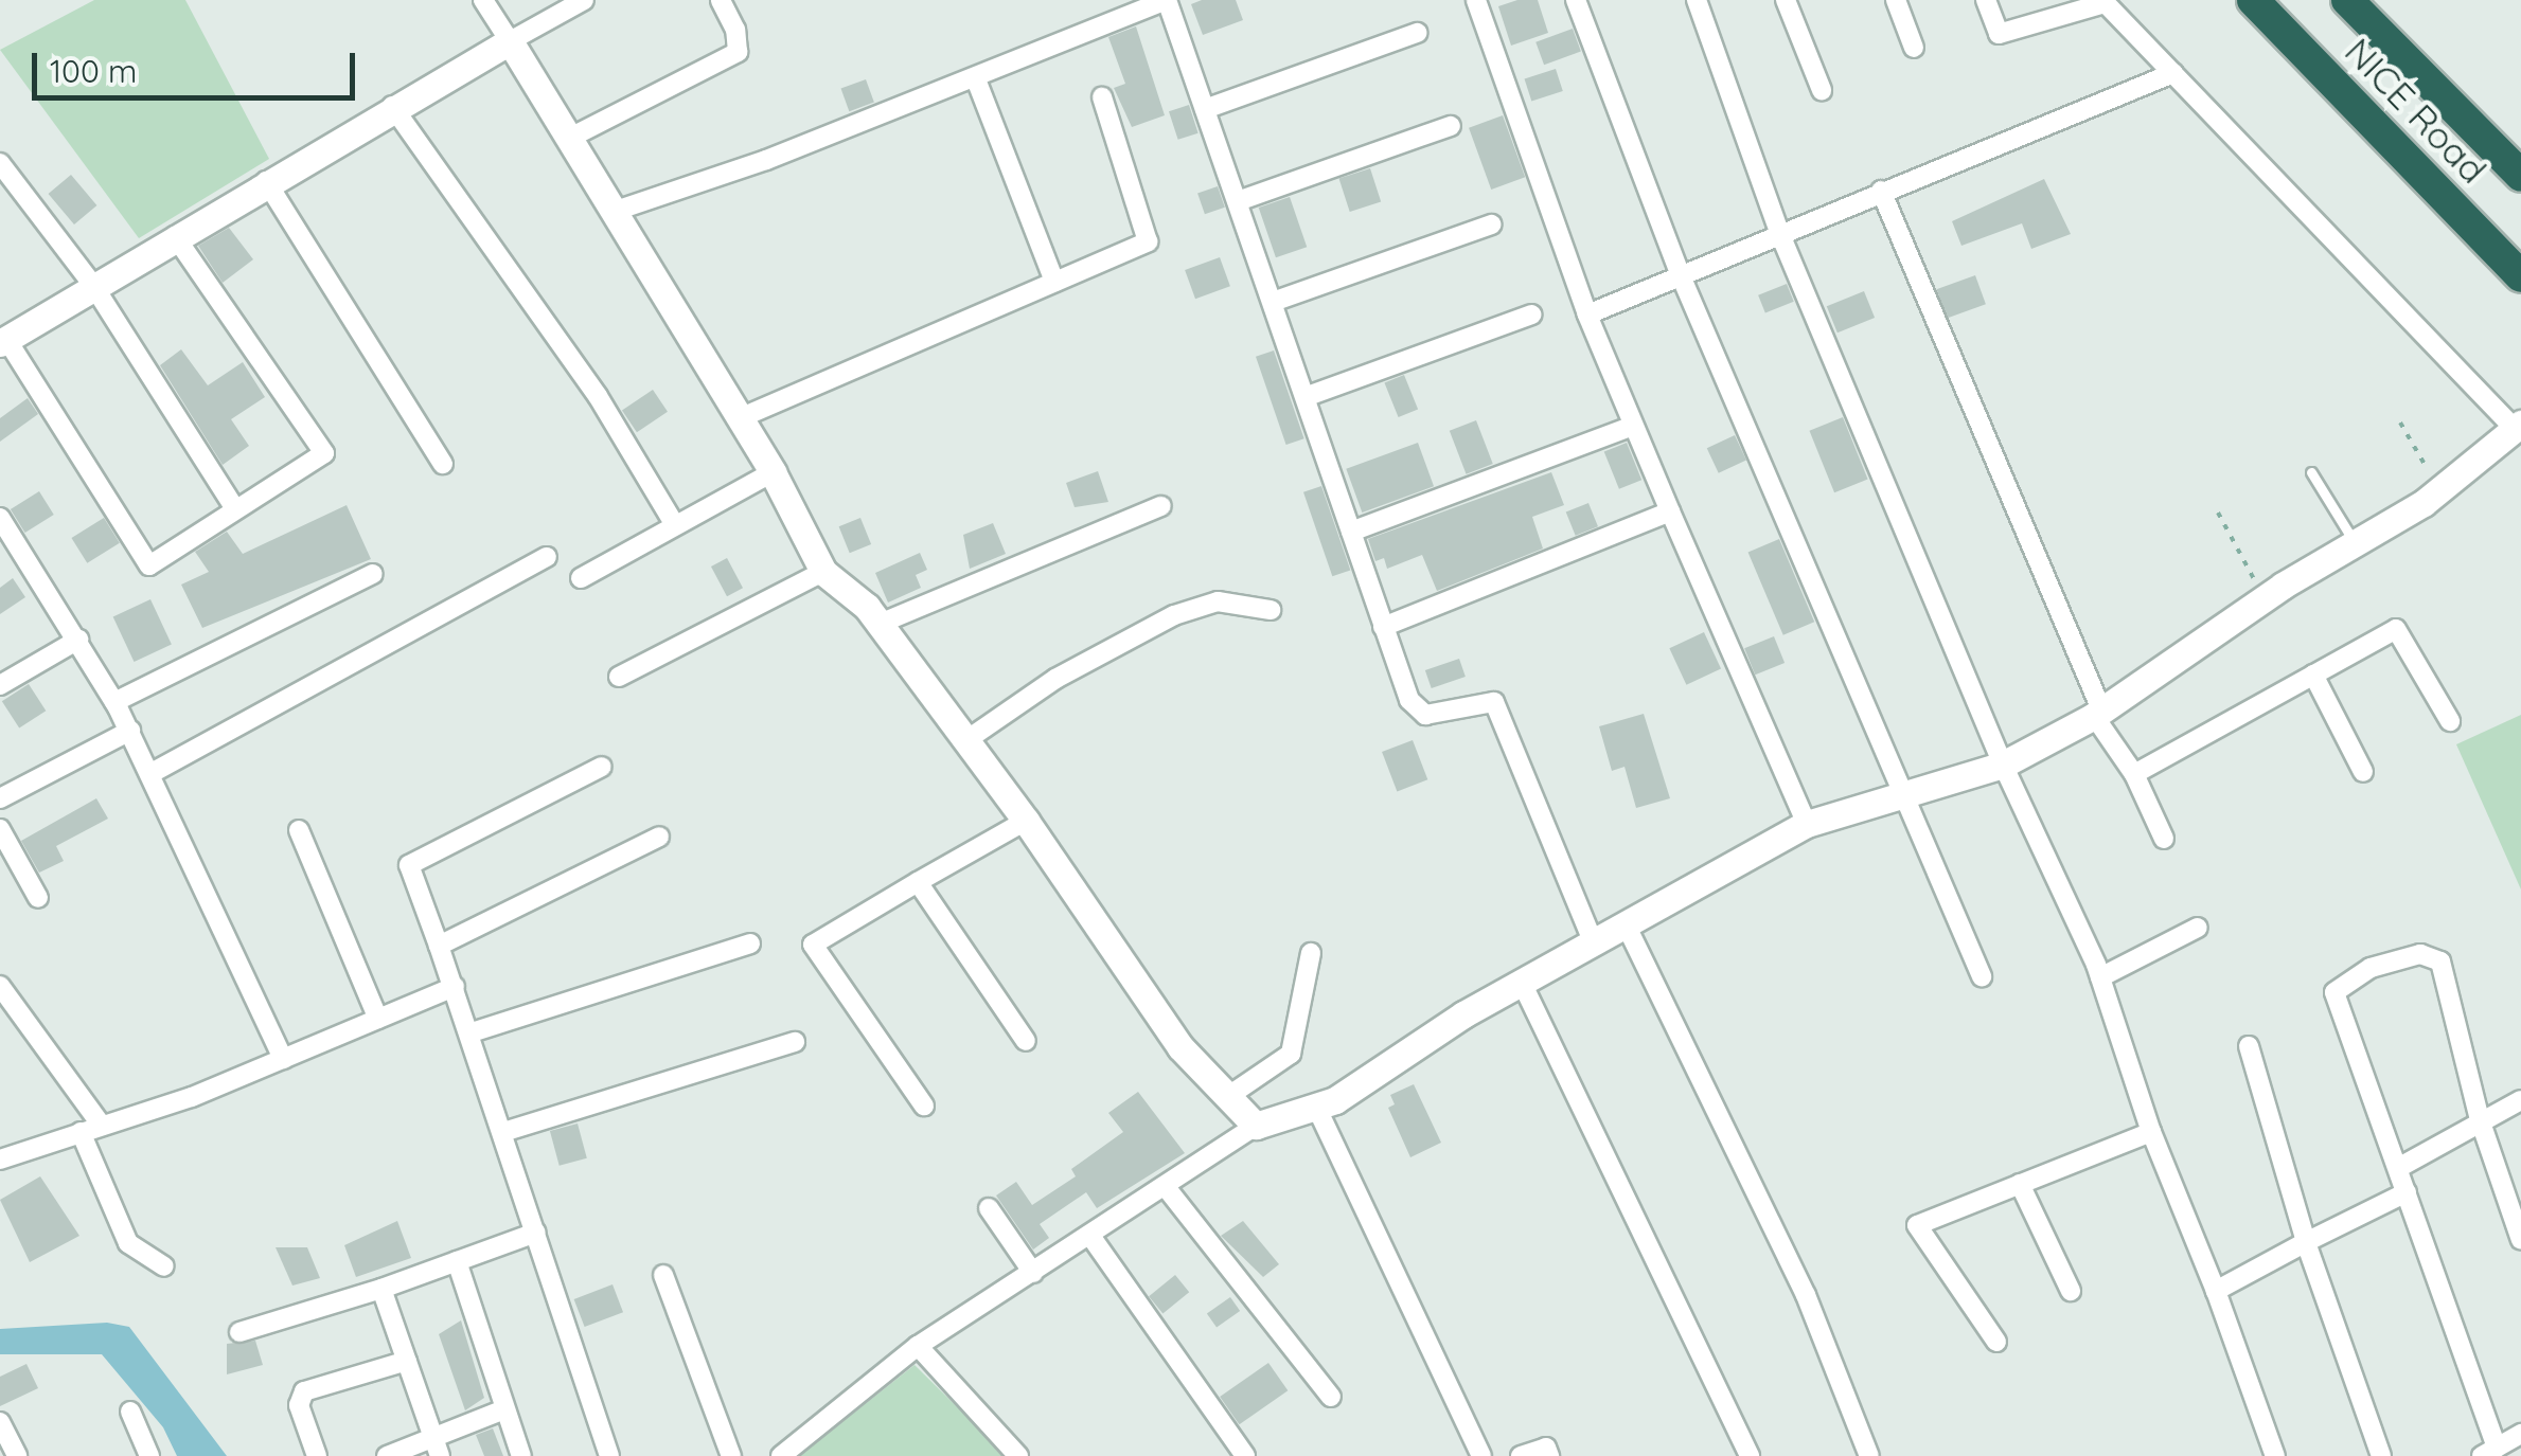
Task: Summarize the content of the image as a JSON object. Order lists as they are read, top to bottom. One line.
{"streets":{"highway":["NICE Road"]},"scale_bar":"100 m"}
